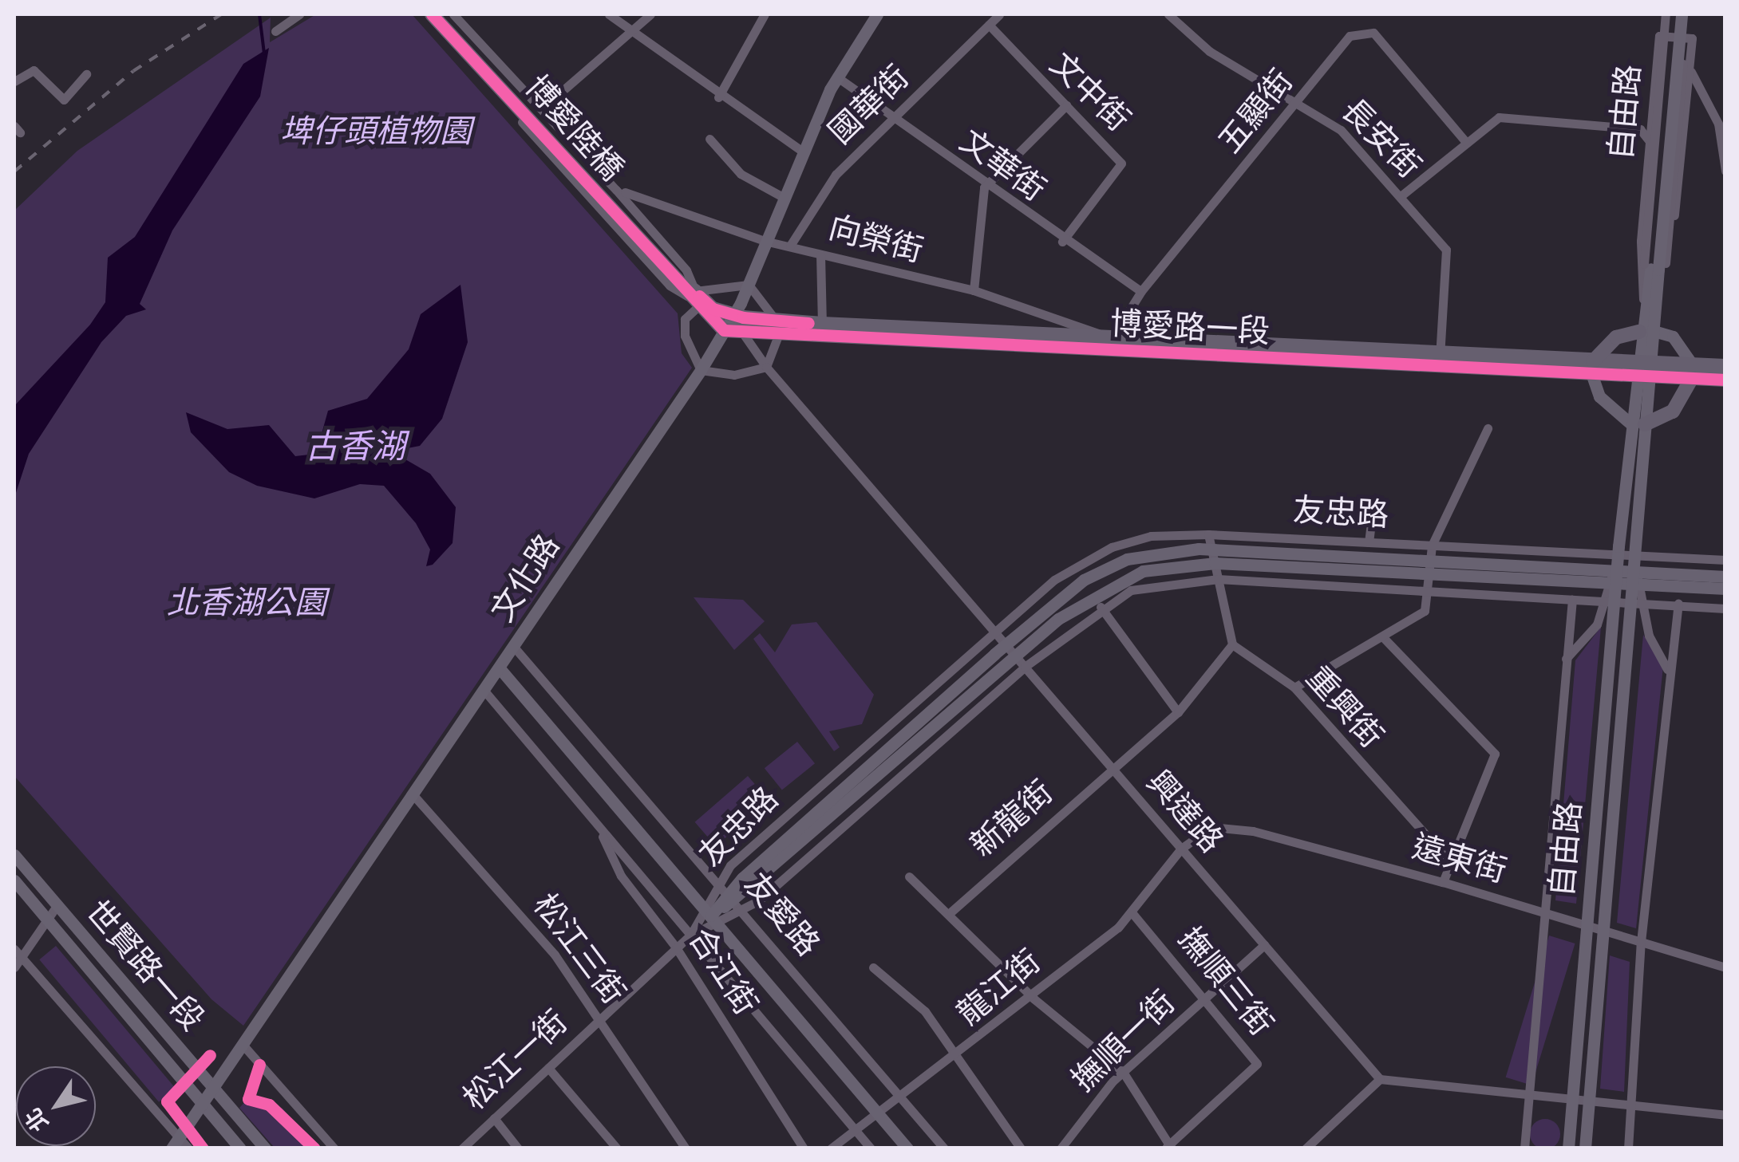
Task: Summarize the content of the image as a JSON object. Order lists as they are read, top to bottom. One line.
{"streets":{"main road":["博愛陸橋","博愛路一段"],"street":["文中街","國華街","五顯街","自由路","長安街","文華街","向榮街","友忠路","文化路","重興街","興達路","新龍街","遠東街","友愛路","松江三街","世賢路一段","合江街","撫順三街","龍江街","撫順一街","松江一街"]},"crossings":[["文中街","國華街"],["文中街","文華街"],["國華街","文華街"],["國華街","向榮街"],["五顯街","長安街"],["五顯街","文華街"],["五顯街","向榮街"],["五顯街","博愛路一段"],["自由路","博愛路一段"],["自由路","友忠路"],["自由路","遠東街"],["博愛陸橋","博愛路一段"],["長安街","博愛路一段"],["文華街","文化路"],["向榮街","博愛路一段"],["向榮街","文化路"],["博愛路一段","文化路"],["博愛路一段","興達路"],["友忠路","興達路"],["友忠路","友愛路"],["友忠路","松江一街"],["文化路","興達路"],["文化路","友愛路"],["文化路","松江三街"],["文化路","世賢路一段"],["重興街","新龍街"],["興達路","新龍街"],["興達路","遠東街"],["興達路","龍江街"],["興達路","撫順一街"],["遠東街","龍江街"],["友愛路","龍江街"],["友愛路","松江一街"],["松江三街","松江一街"],["合江街","松江一街"],["撫順三街","龍江街"],["撫順三街","撫順一街"]],"water":["古香湖"],"parks":["埤仔頭植物園","北香湖公園"],"north":"bottom left"}
